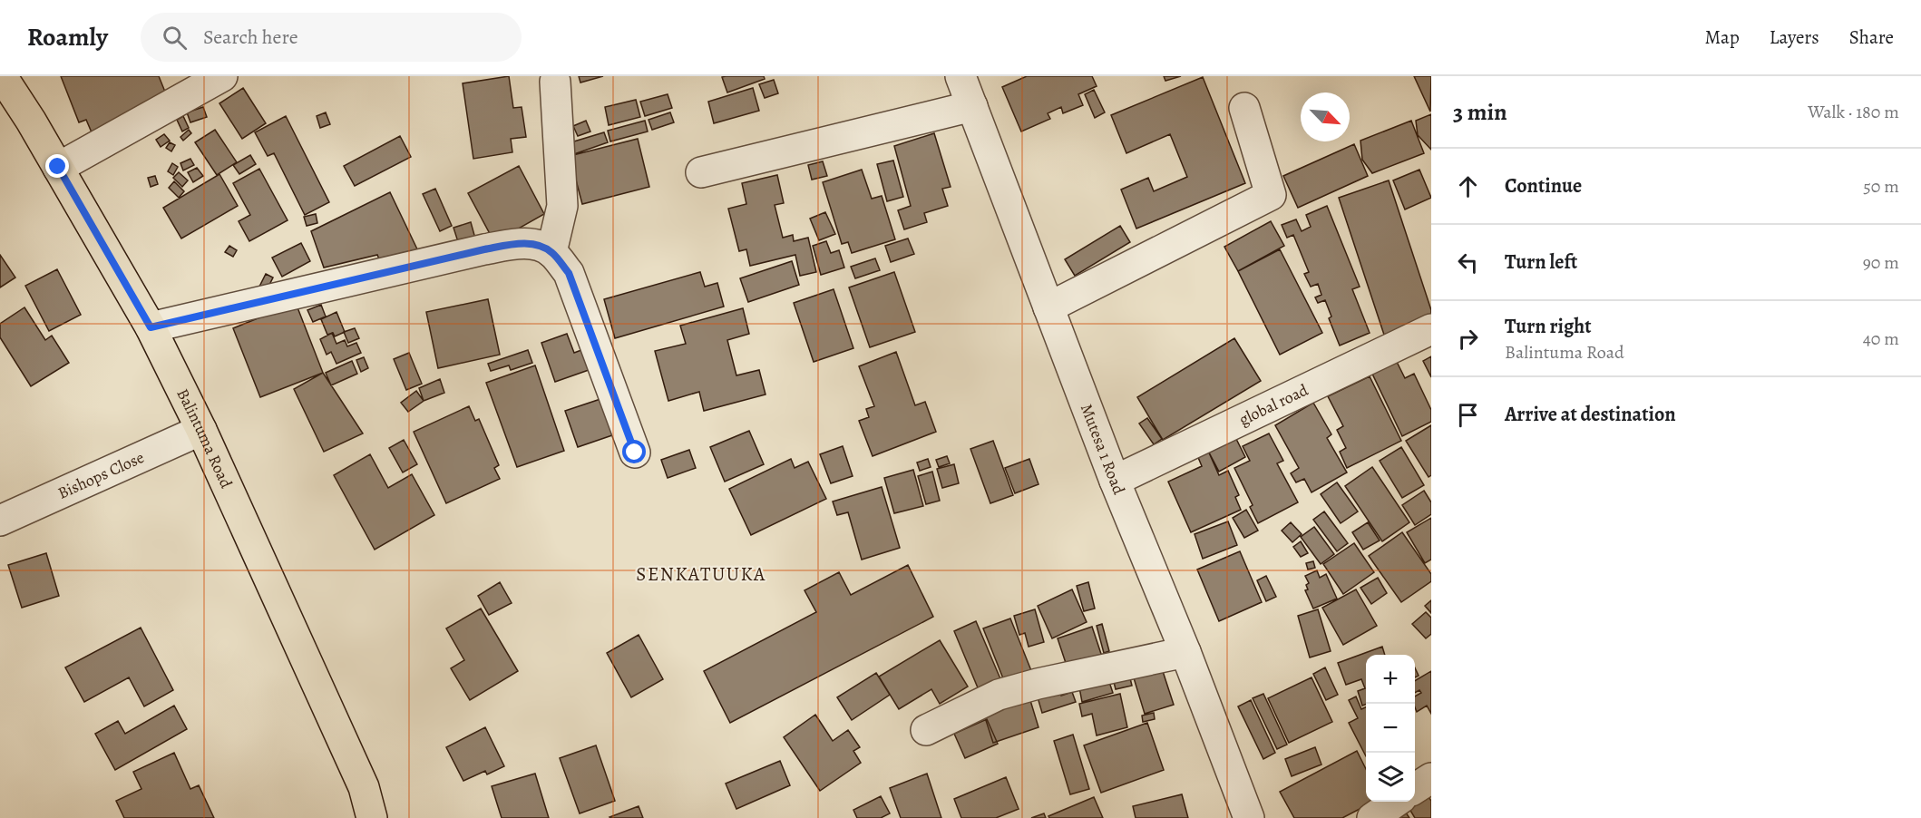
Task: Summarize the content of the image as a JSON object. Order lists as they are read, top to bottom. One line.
{"streets":{"main road":["Balintuma Road"],"street":["global road","Mutesa 1 Road","Bishops Close"]},"crossings":[["global road","Mutesa 1 Road"],["Balintuma Road","Bishops Close"]],"districts":["SENKATUUKA"],"north":"bottom right","page":{"header":"Roamly","search":"Search here","nav":["Map","Layers","Share"],"heading":["3 min","Walk · 180 m"],"list":[["Continue","50 m"],["Turn left","90 m"],["Turn right","Balintuma Road","40 m"],"Arrive at destination"],"map_buttons":["+","−"]}}
